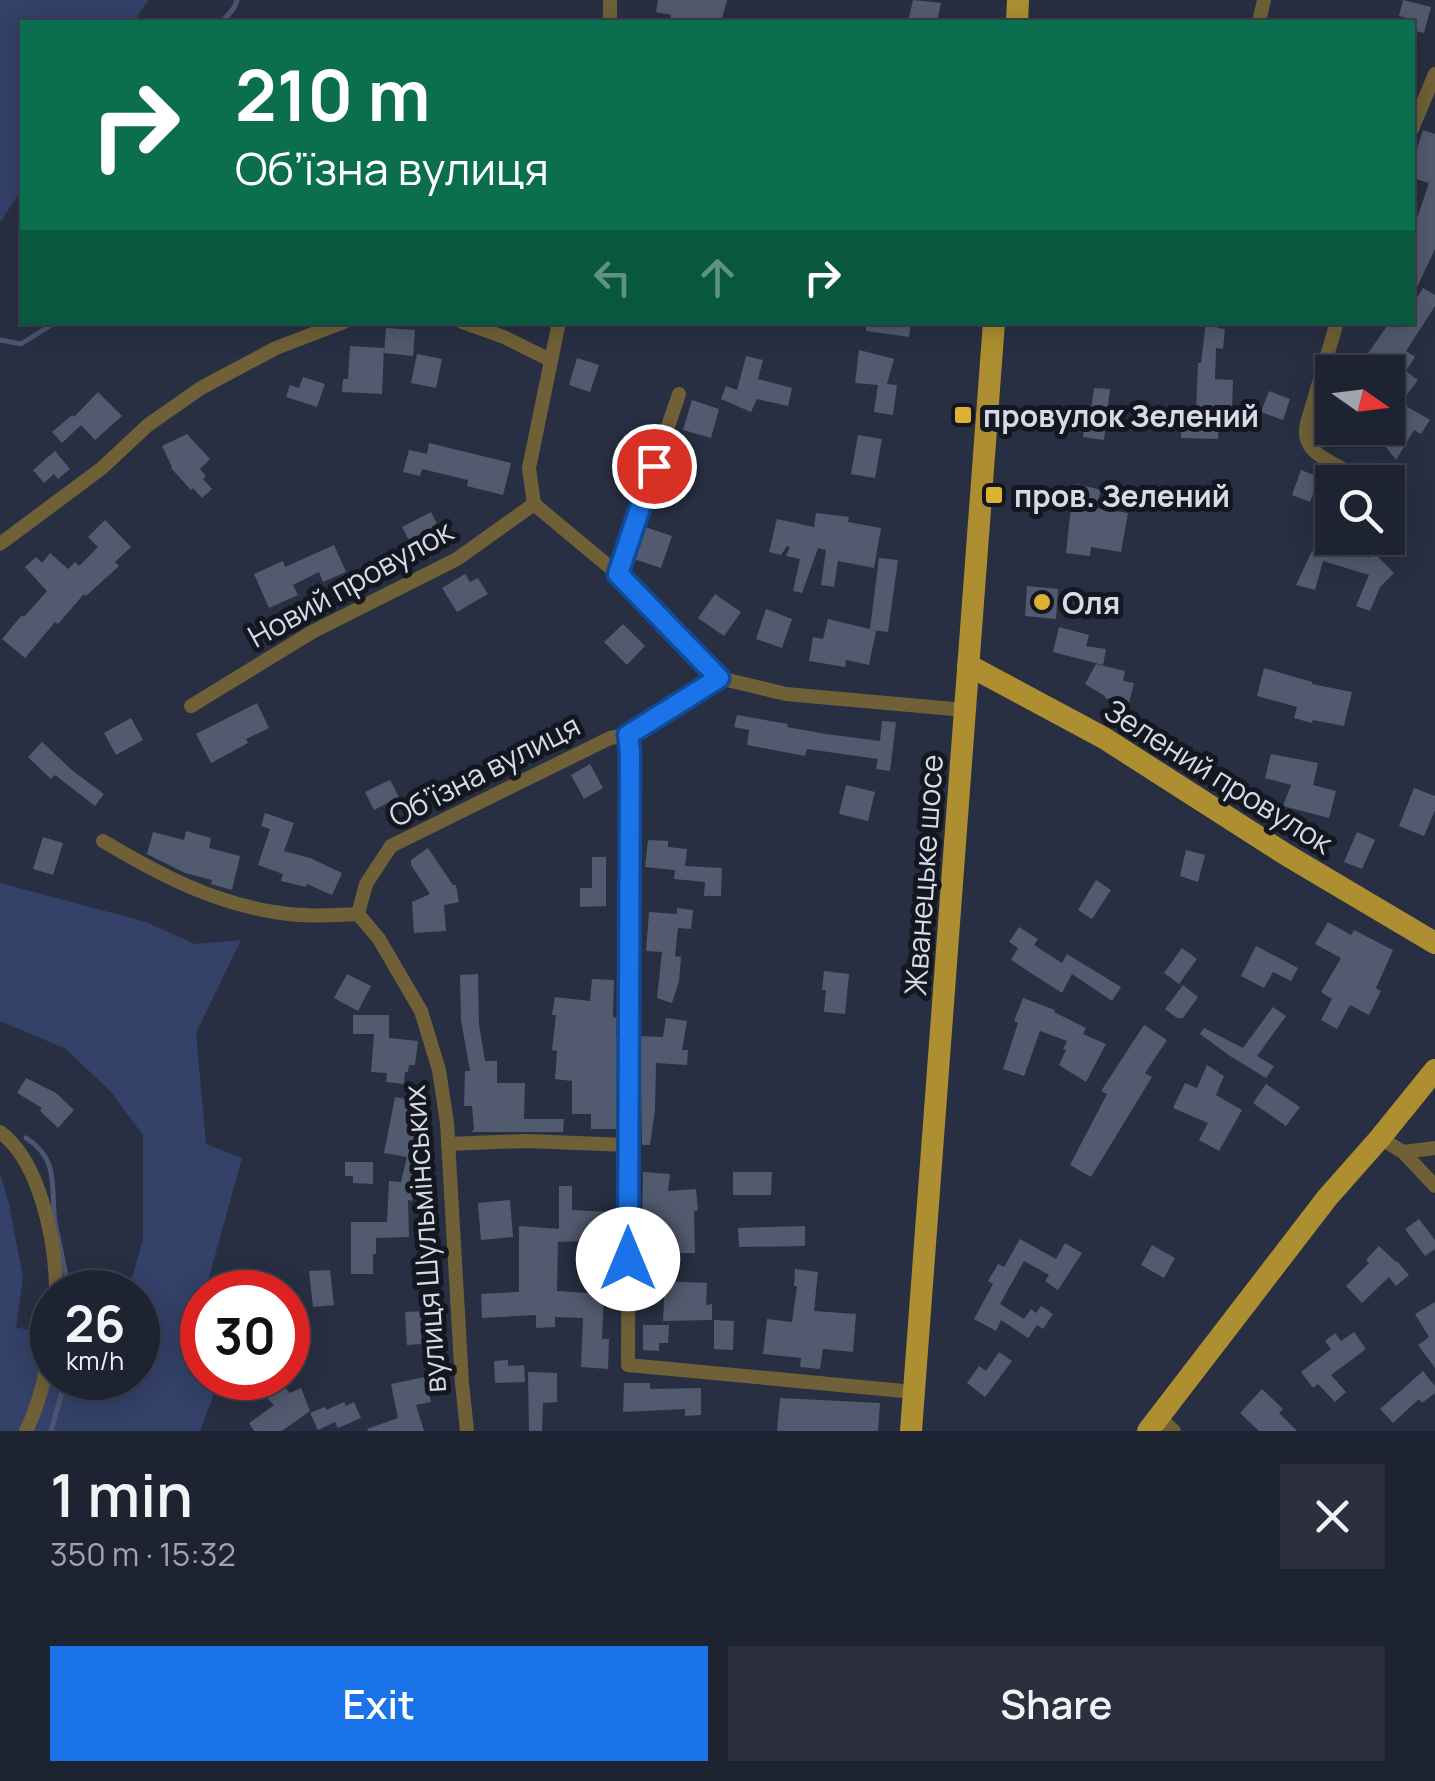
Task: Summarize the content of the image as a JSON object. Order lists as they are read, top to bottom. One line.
{"streets":{"main road":["Зелений провулок","Жванецьке шосе"],"street":["Новий провулок","Обʼїзна вулиця","вулиця Шульмінських"]},"crossings":[["Обʼїзна вулиця","вулиця Шульмінських"],["Зелений провулок","Жванецьке шосе"]],"places":{"transit":["провулок Зелений","пров. Зелений"],"other":["Оля"]},"north":"right","page":{"turn":["210 m","Обʼїзна вулиця"],"speed":"26 km/h","limit":"30","heading":["1 min","350 m · 15:32"],"buttons":["Exit","Share"]}}
